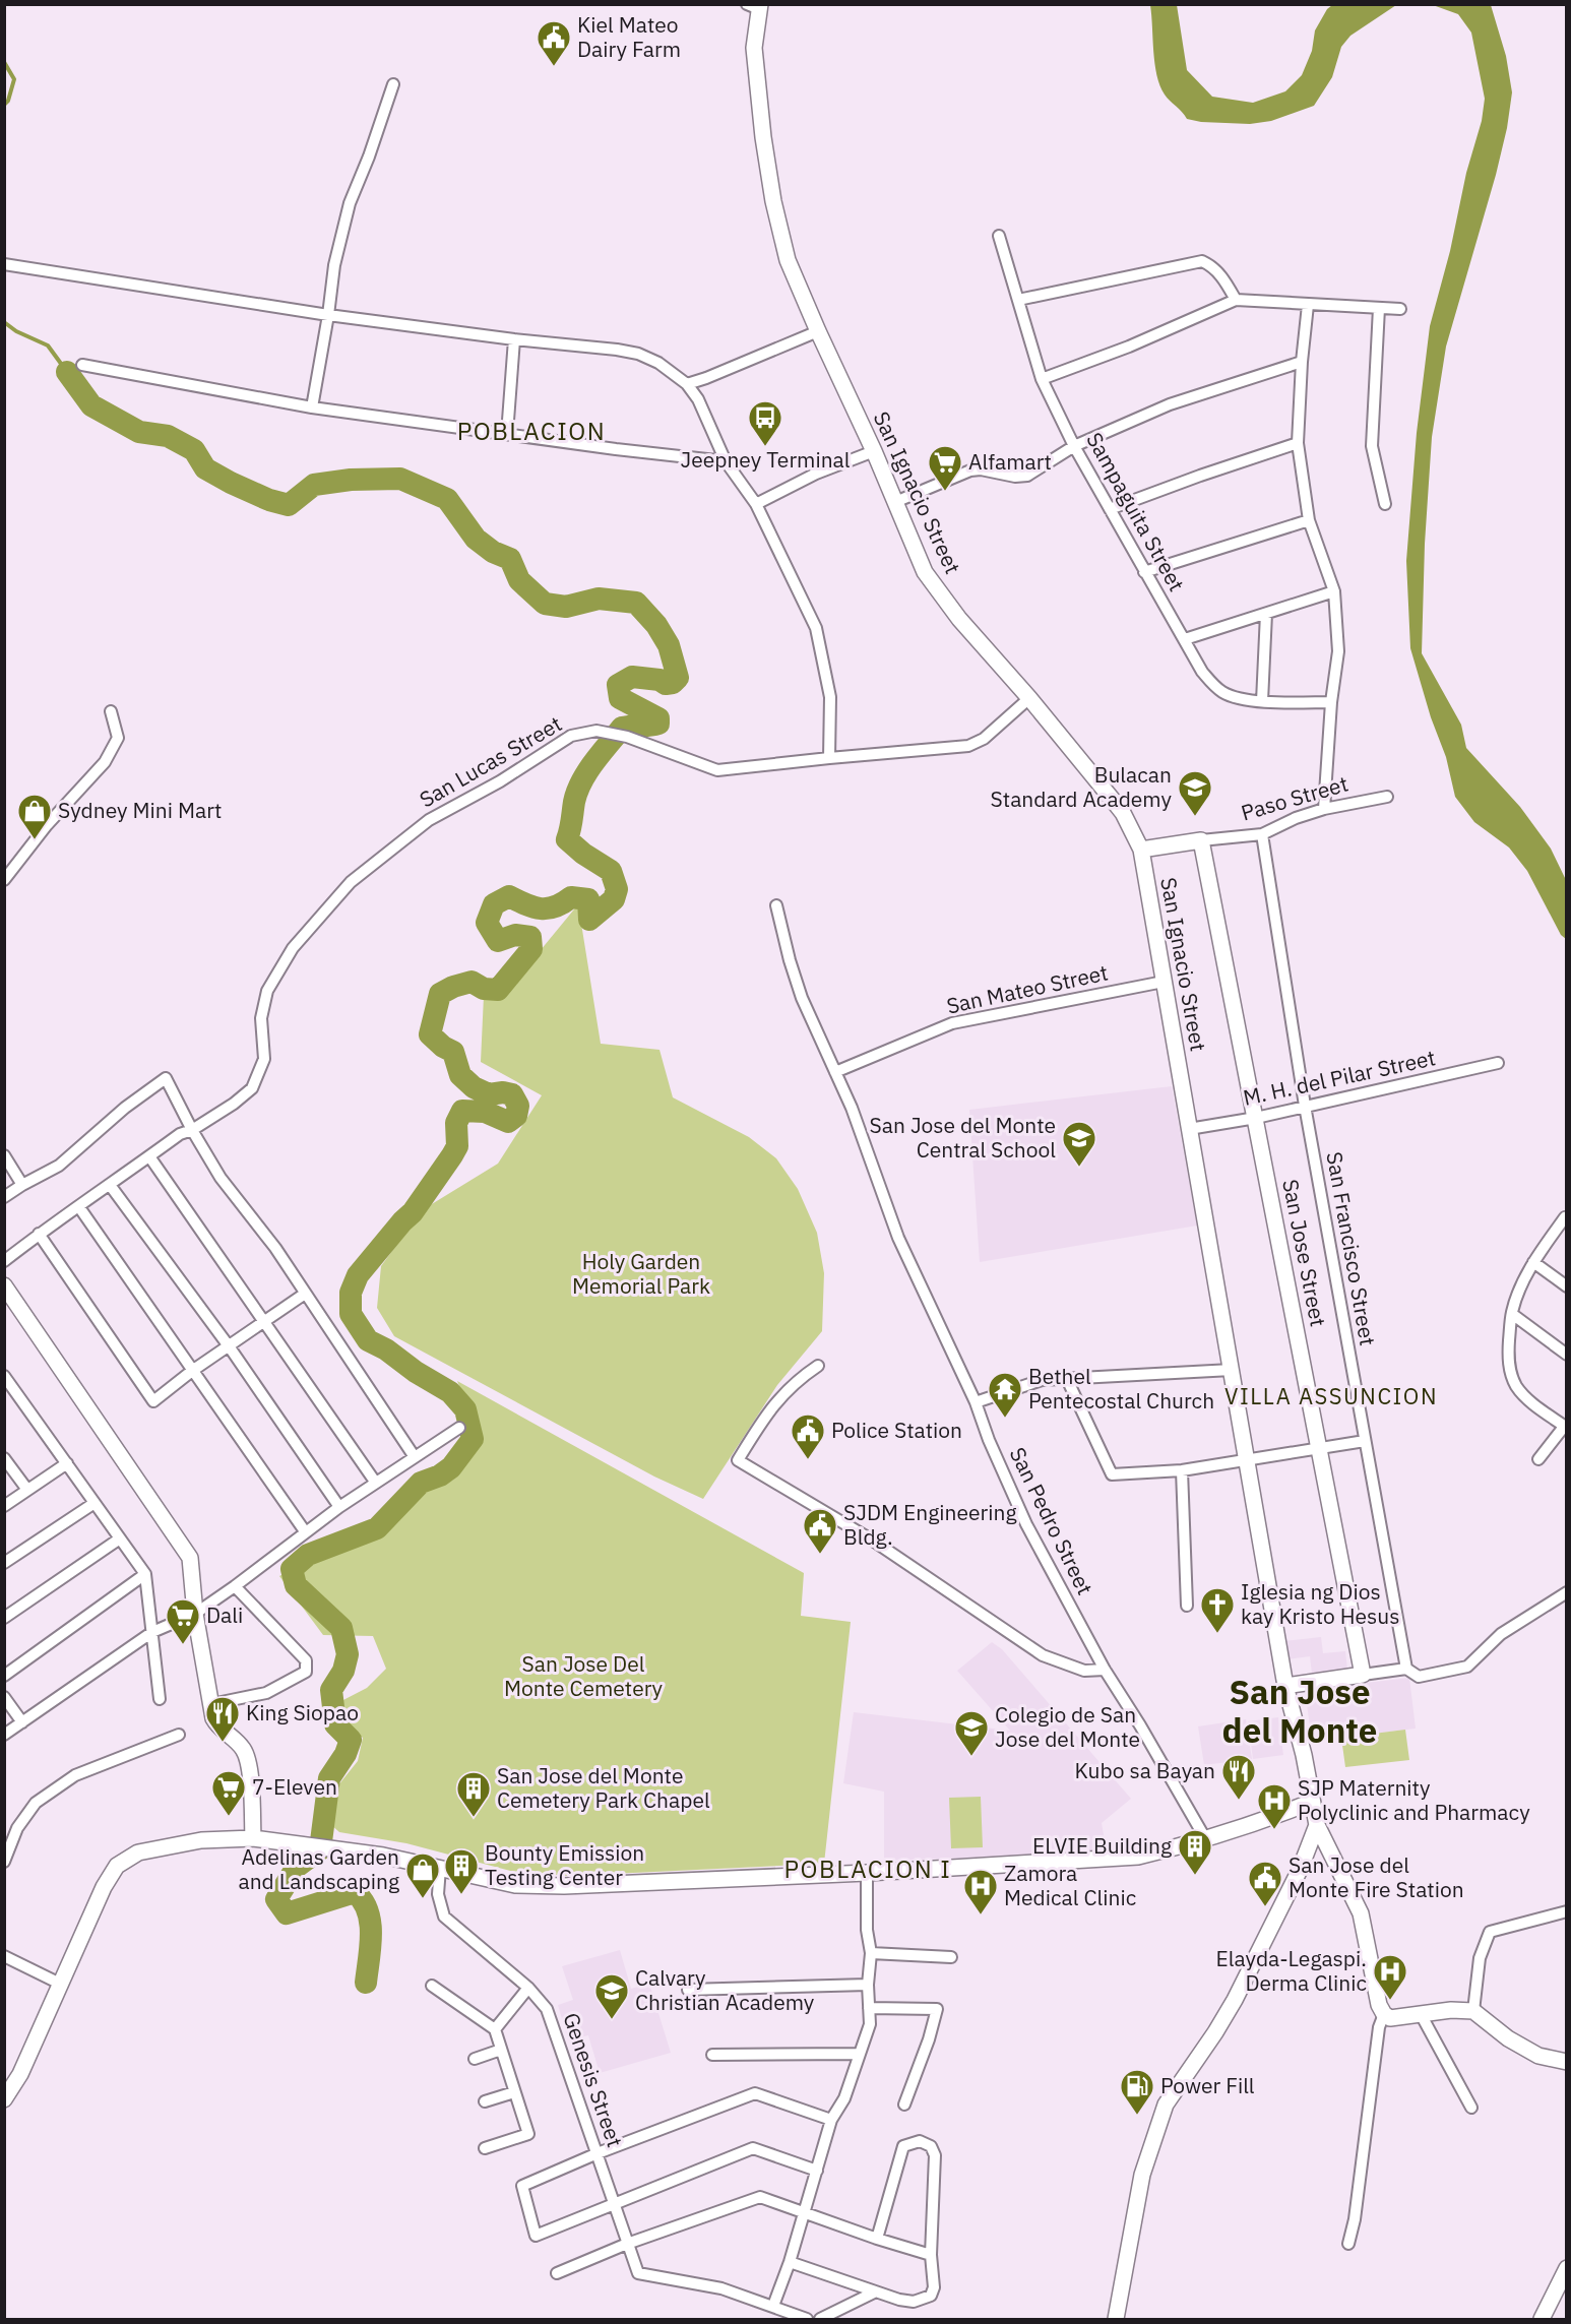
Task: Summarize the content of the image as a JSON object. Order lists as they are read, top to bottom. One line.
{"streets":{"main road":["San Ignacio Street","Paso Street","San Jose Street"],"street":["Sampaguita Street","San Lucas Street","San Mateo Street","M. H. del Pilar Street","San Francisco Street","San Pedro Street","Genesis Street"]},"crossings":[["San Ignacio Street","San Lucas Street"],["San Ignacio Street","Paso Street"],["San Ignacio Street","San Mateo Street"],["San Ignacio Street","M. H. del Pilar Street"],["Paso Street","San Francisco Street"],["Paso Street","San Jose Street"],["San Mateo Street","San Pedro Street"],["M. H. del Pilar Street","San Francisco Street"],["M. H. del Pilar Street","San Jose Street"]],"districts":["POBLACION","VILLA ASSUNCION","San Jose del Monte","POBLACION I"],"parks":["Holy Garden Memorial Park","San Jose Del Monte Cemetery"],"places":{"public building":["Kiel Mateo Dairy Farm","Police Station","SJDM Engineering Bldg.","San Jose del Monte Fire Station"],"bus stop":["Jeepney Terminal"],"supermarket":["Alfamart","Dali","7-Eleven"],"school or university":["Bulacan Standard Academy","San Jose del Monte Central School","Colegio de San Jose del Monte","Calvary Christian Academy"],"shop":["Sydney Mini Mart","Adelinas Garden and Landscaping"],"temple":["Bethel Pentecostal Church"],"church":["Iglesia ng Dios kay Kristo Hesus"],"restaurant":["King Siopao","Kubo sa Bayan"],"building":["San Jose del Monte Cemetery Park Chapel","ELVIE Building","Bounty Emission Testing Center"],"hospital":["SJP Maternity Polyclinic and Pharmacy","Zamora Medical Clinic","Elayda-Legaspi. Derma Clinic"],"fuel station":["Power Fill"]}}
